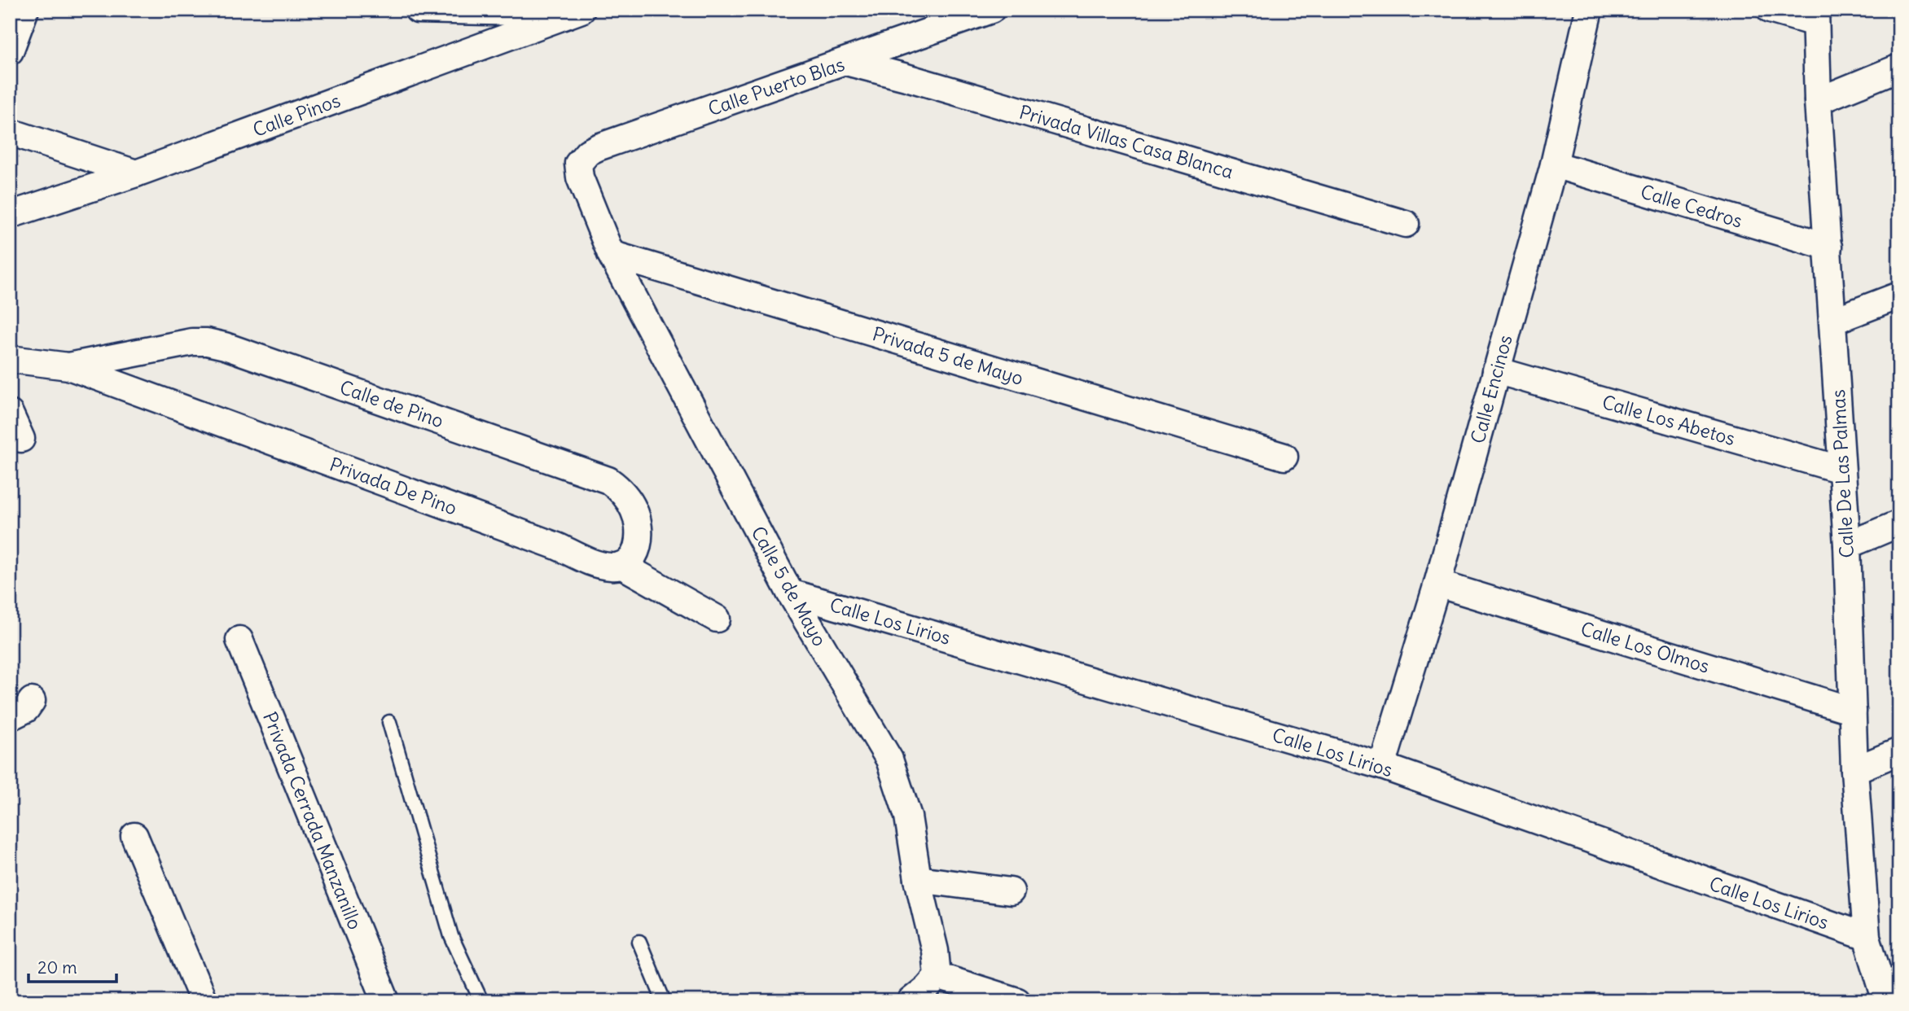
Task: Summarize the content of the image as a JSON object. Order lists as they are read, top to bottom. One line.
{"streets":{"street":["Calle Puerto Blas","Calle Pinos","Privada Villas Casa Blanca","Calle Cedros","Privada 5 de Mayo","Calle Encinos","Calle de Pino","Calle Los Abetos","Calle De Las Palmas","Privada De Pino","Calle 5 de Mayo","Calle Los Lirios","Calle Los Olmos","Privada Cerrada Manzanillo"]},"crossings":[["Calle Puerto Blas","Privada Villas Casa Blanca"],["Calle Puerto Blas","Calle 5 de Mayo"],["Calle Cedros","Calle Encinos"],["Calle Cedros","Calle De Las Palmas"],["Privada 5 de Mayo","Calle 5 de Mayo"],["Calle Encinos","Calle Los Abetos"],["Calle Encinos","Calle Los Lirios"],["Calle Encinos","Calle Los Olmos"],["Calle de Pino","Privada De Pino"],["Calle Los Abetos","Calle De Las Palmas"],["Calle De Las Palmas","Calle Los Lirios"],["Calle De Las Palmas","Calle Los Olmos"],["Calle 5 de Mayo","Calle Los Lirios"]],"scale_bar":"20 m"}
